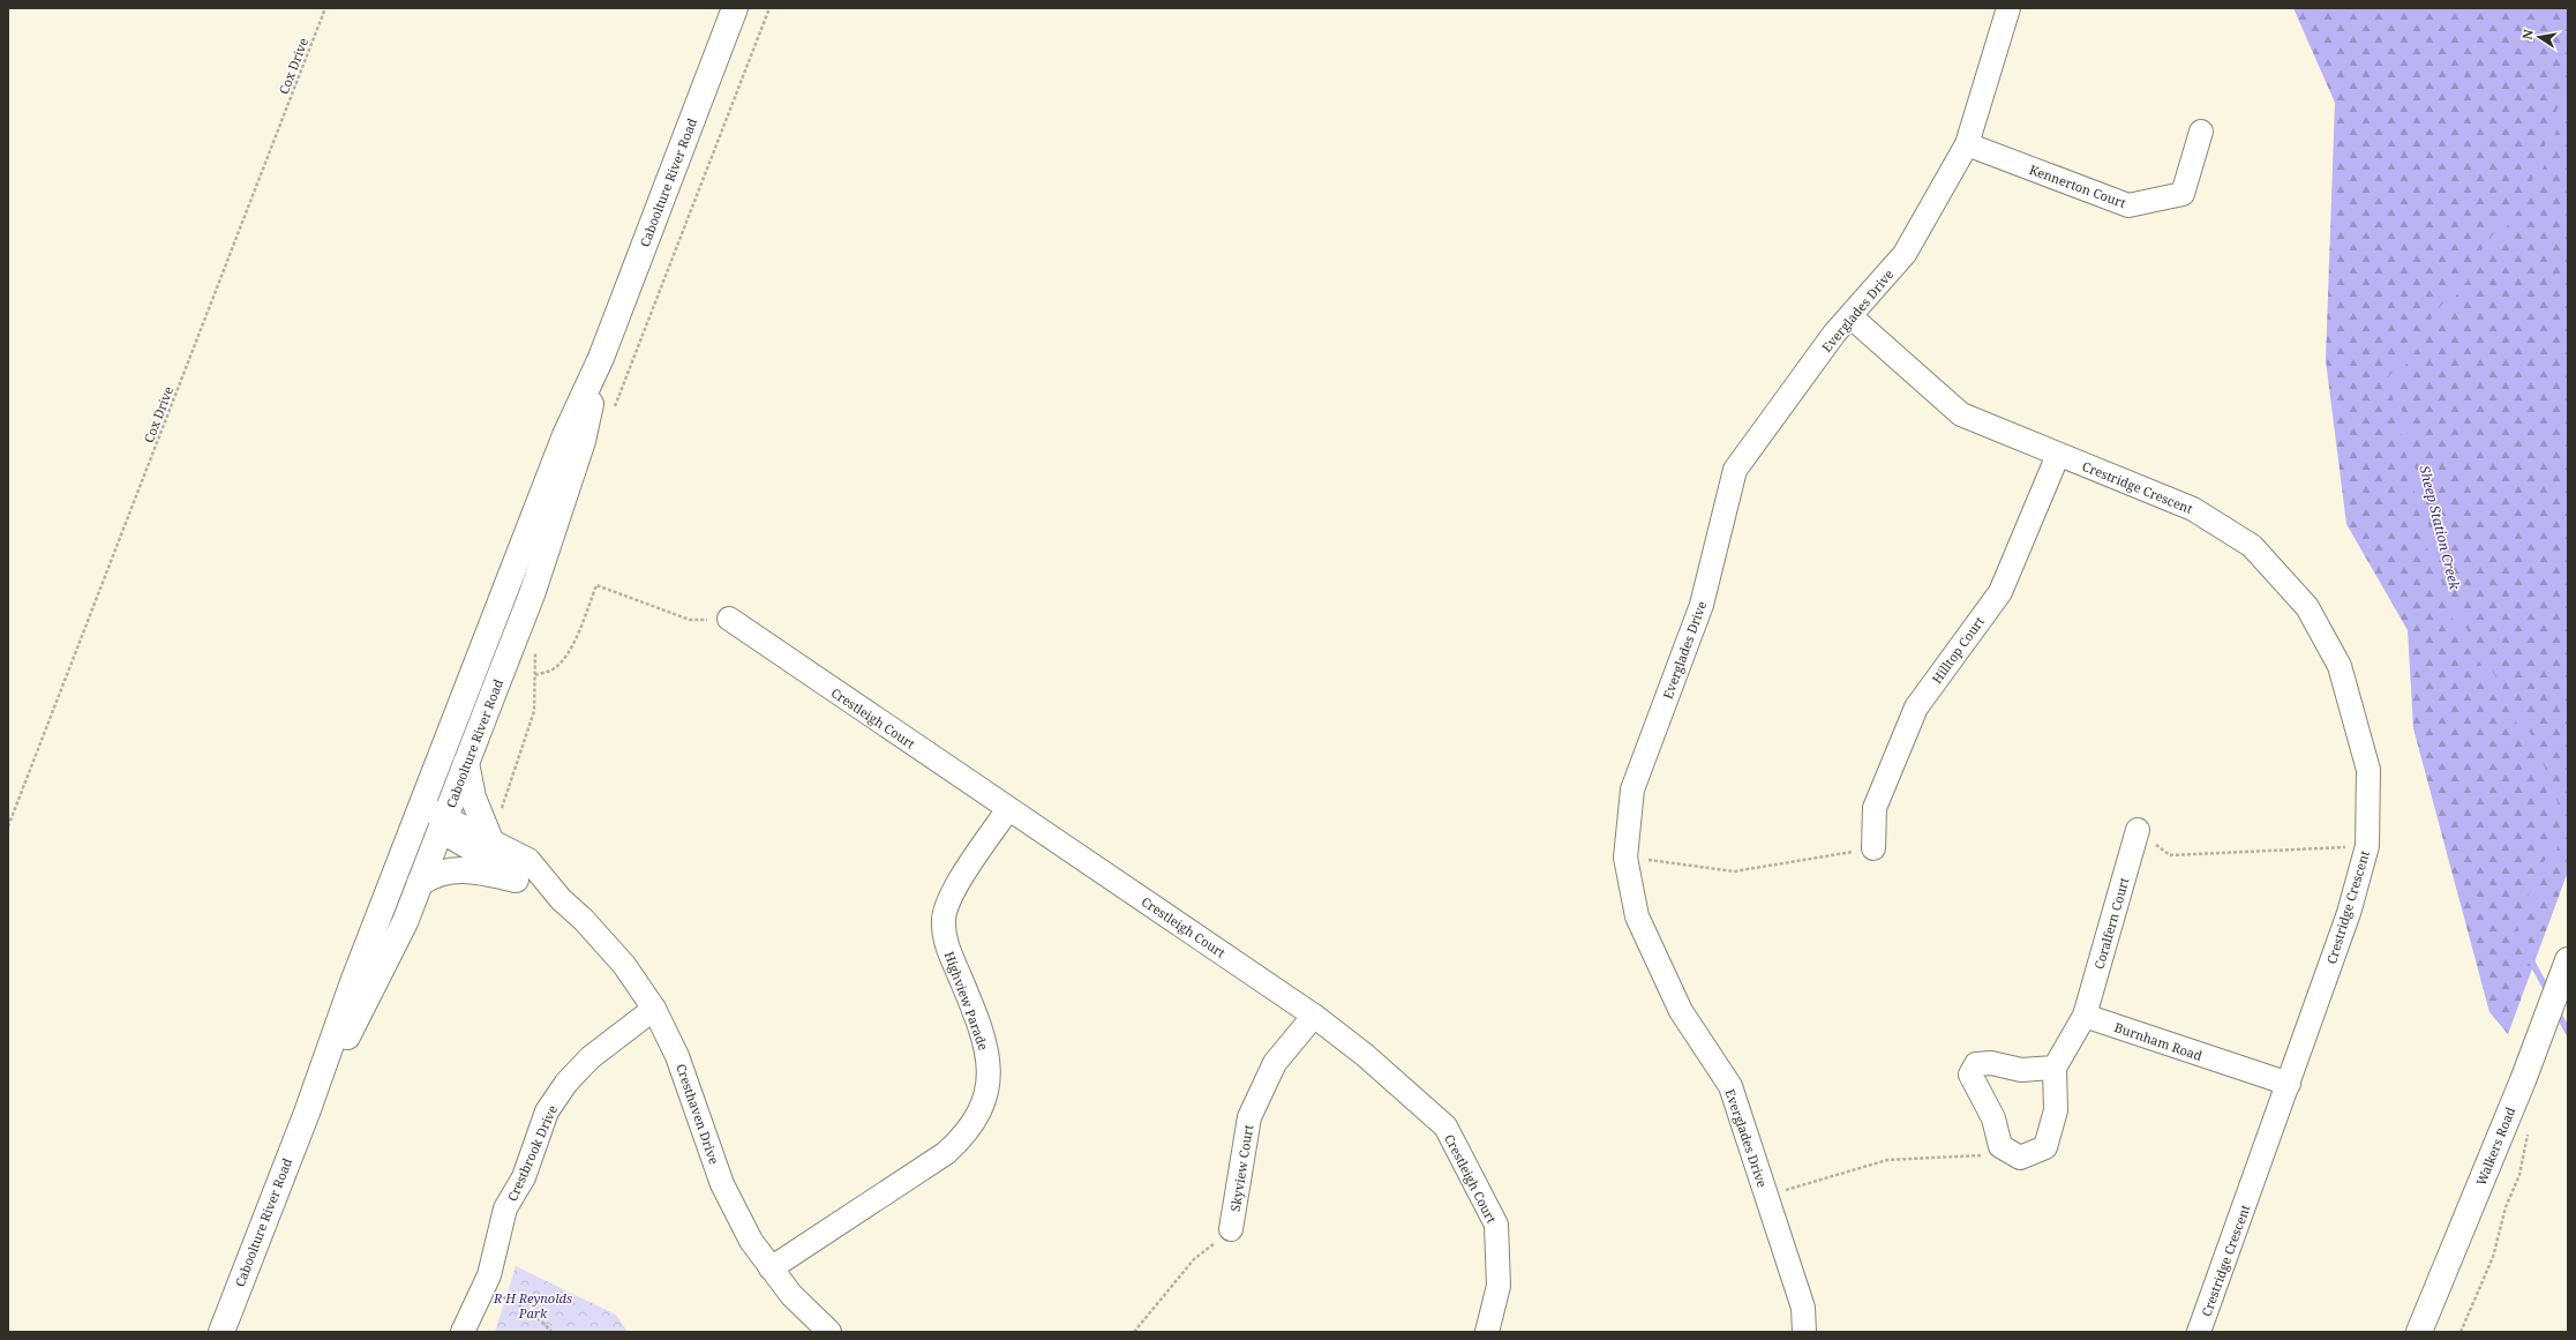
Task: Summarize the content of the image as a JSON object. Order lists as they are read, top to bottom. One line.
{"streets":{"main road":["Caboolture River Road","Walkers Road"],"street":["Kennerton Court","Everglades Drive","Crestridge Crescent","Hilltop Court","Crestleigh Court","Coralfern Court","Highview Parade","Burnham Road","Cresthaven Drive","Crestbrook Drive","Skyview Court"],"path":["Cox Drive"]},"crossings":[["Caboolture River Road","Cresthaven Drive"],["Kennerton Court","Everglades Drive"],["Everglades Drive","Crestridge Crescent"],["Crestridge Crescent","Hilltop Court"],["Crestridge Crescent","Burnham Road"],["Crestleigh Court","Highview Parade"],["Crestleigh Court","Skyview Court"],["Coralfern Court","Burnham Road"],["Highview Parade","Cresthaven Drive"],["Cresthaven Drive","Crestbrook Drive"]],"water":["Sheep Station Creek"],"parks":["R H Reynolds Park"],"north":"left"}
